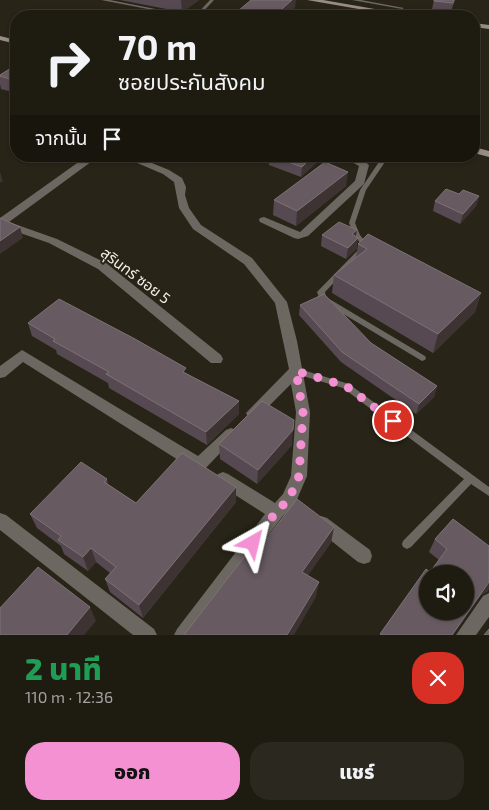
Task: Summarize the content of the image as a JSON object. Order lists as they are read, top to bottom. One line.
{"streets":{"street":["สุรินทร์ ซอย 5"]},"page":{"turn":["70 m","ซอยประกันสังคม"],"then":"จากนั้น","heading":["2 นาที","110 m · 12:36"],"buttons":["ออก","แชร์"]}}
